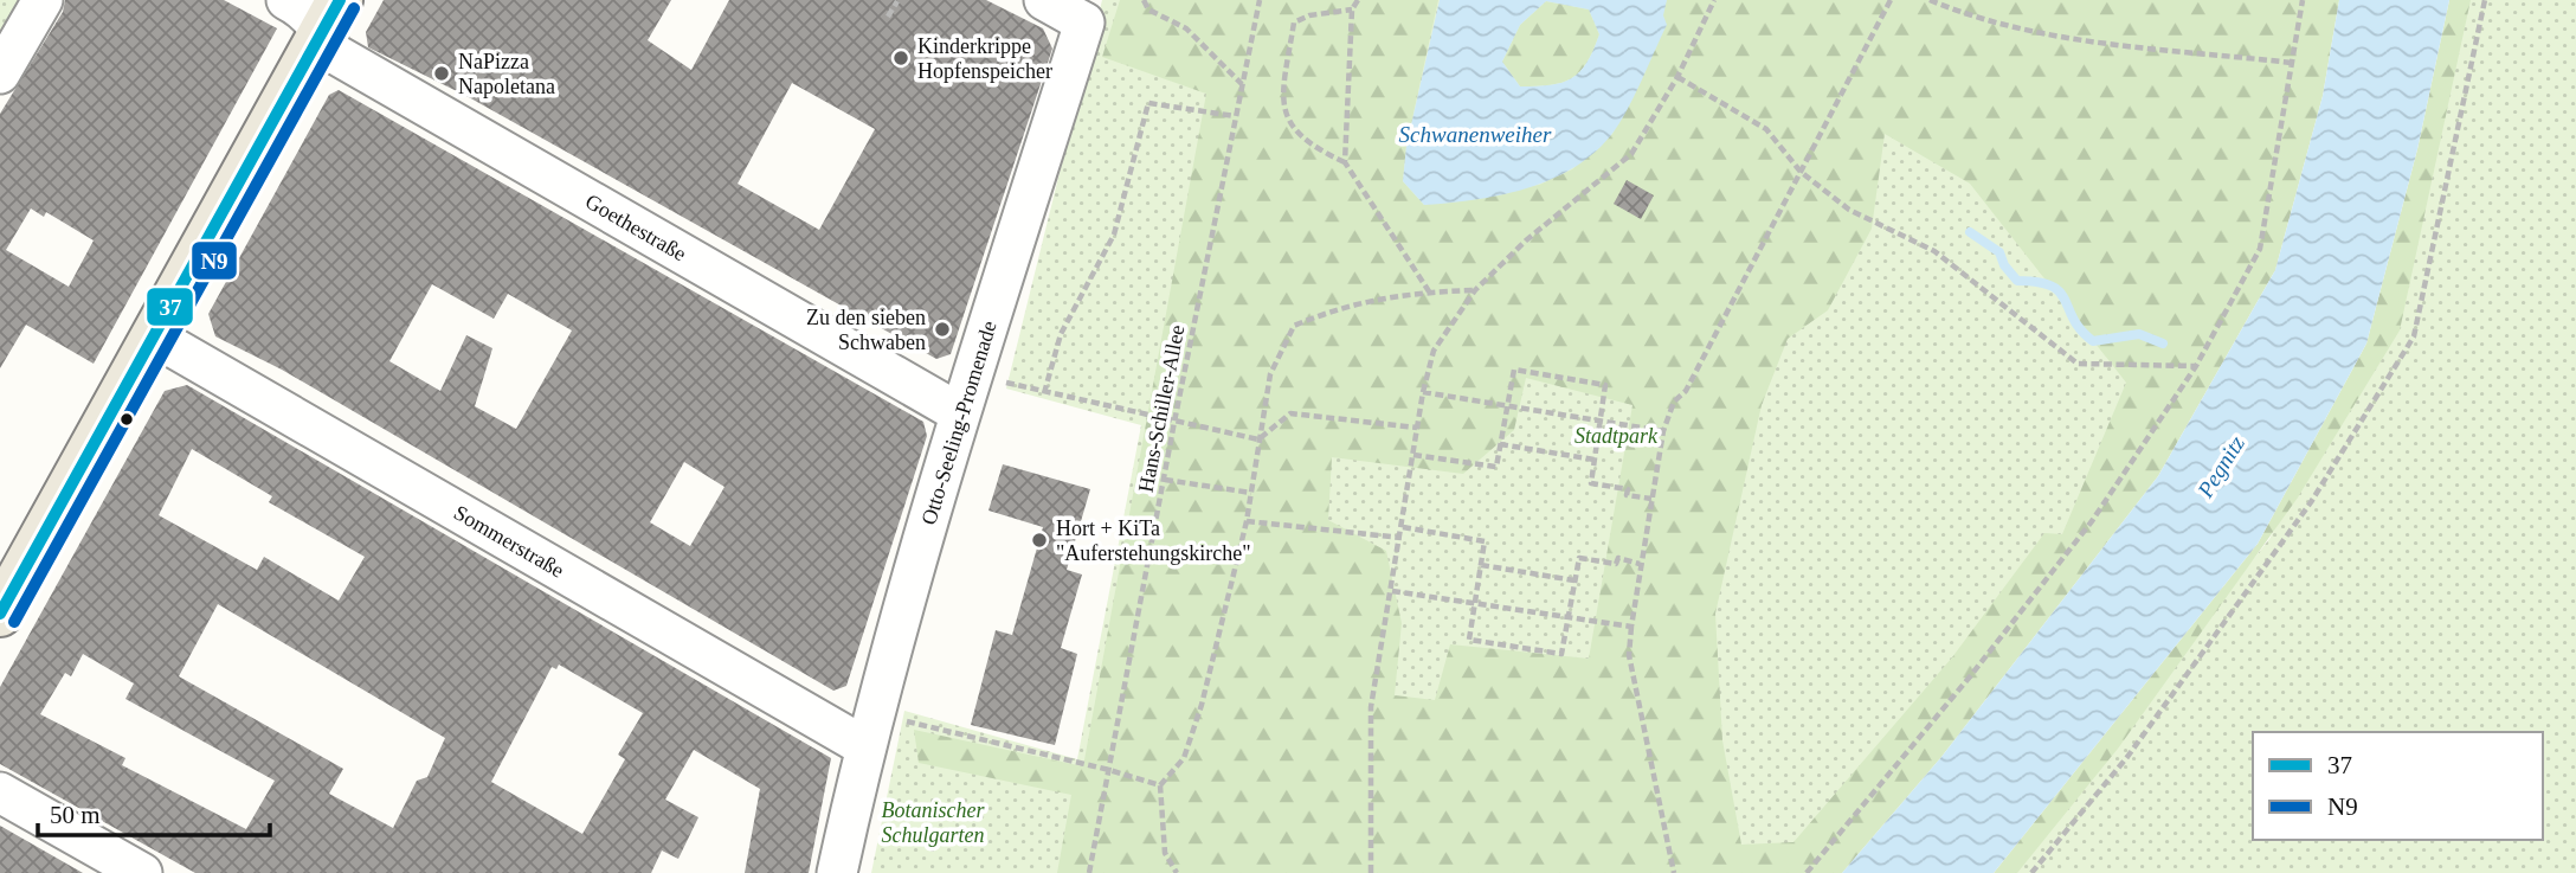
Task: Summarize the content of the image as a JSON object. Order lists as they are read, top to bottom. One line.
{"streets":{"street":["Goethestraße","Otto-Seeling-Promenade","Sommerstraße"],"path":["Hans-Schiller-Allee"]},"crossings":[["Goethestraße","Otto-Seeling-Promenade"],["Otto-Seeling-Promenade","Sommerstraße"]],"water":["Schwanenweiher","Pegnitz"],"parks":["Stadtpark","Botanischer Schulgarten"],"places":["Kinderkrippe Hopfenspeicher","NaPizza Napoletana","Zu den sieben Schwaben","Hort + KiTa \"Auferstehungskirche\""],"lines":["transit line 37","transit line N9"],"legend":["37","N9"],"scale_bar":"50 m"}
